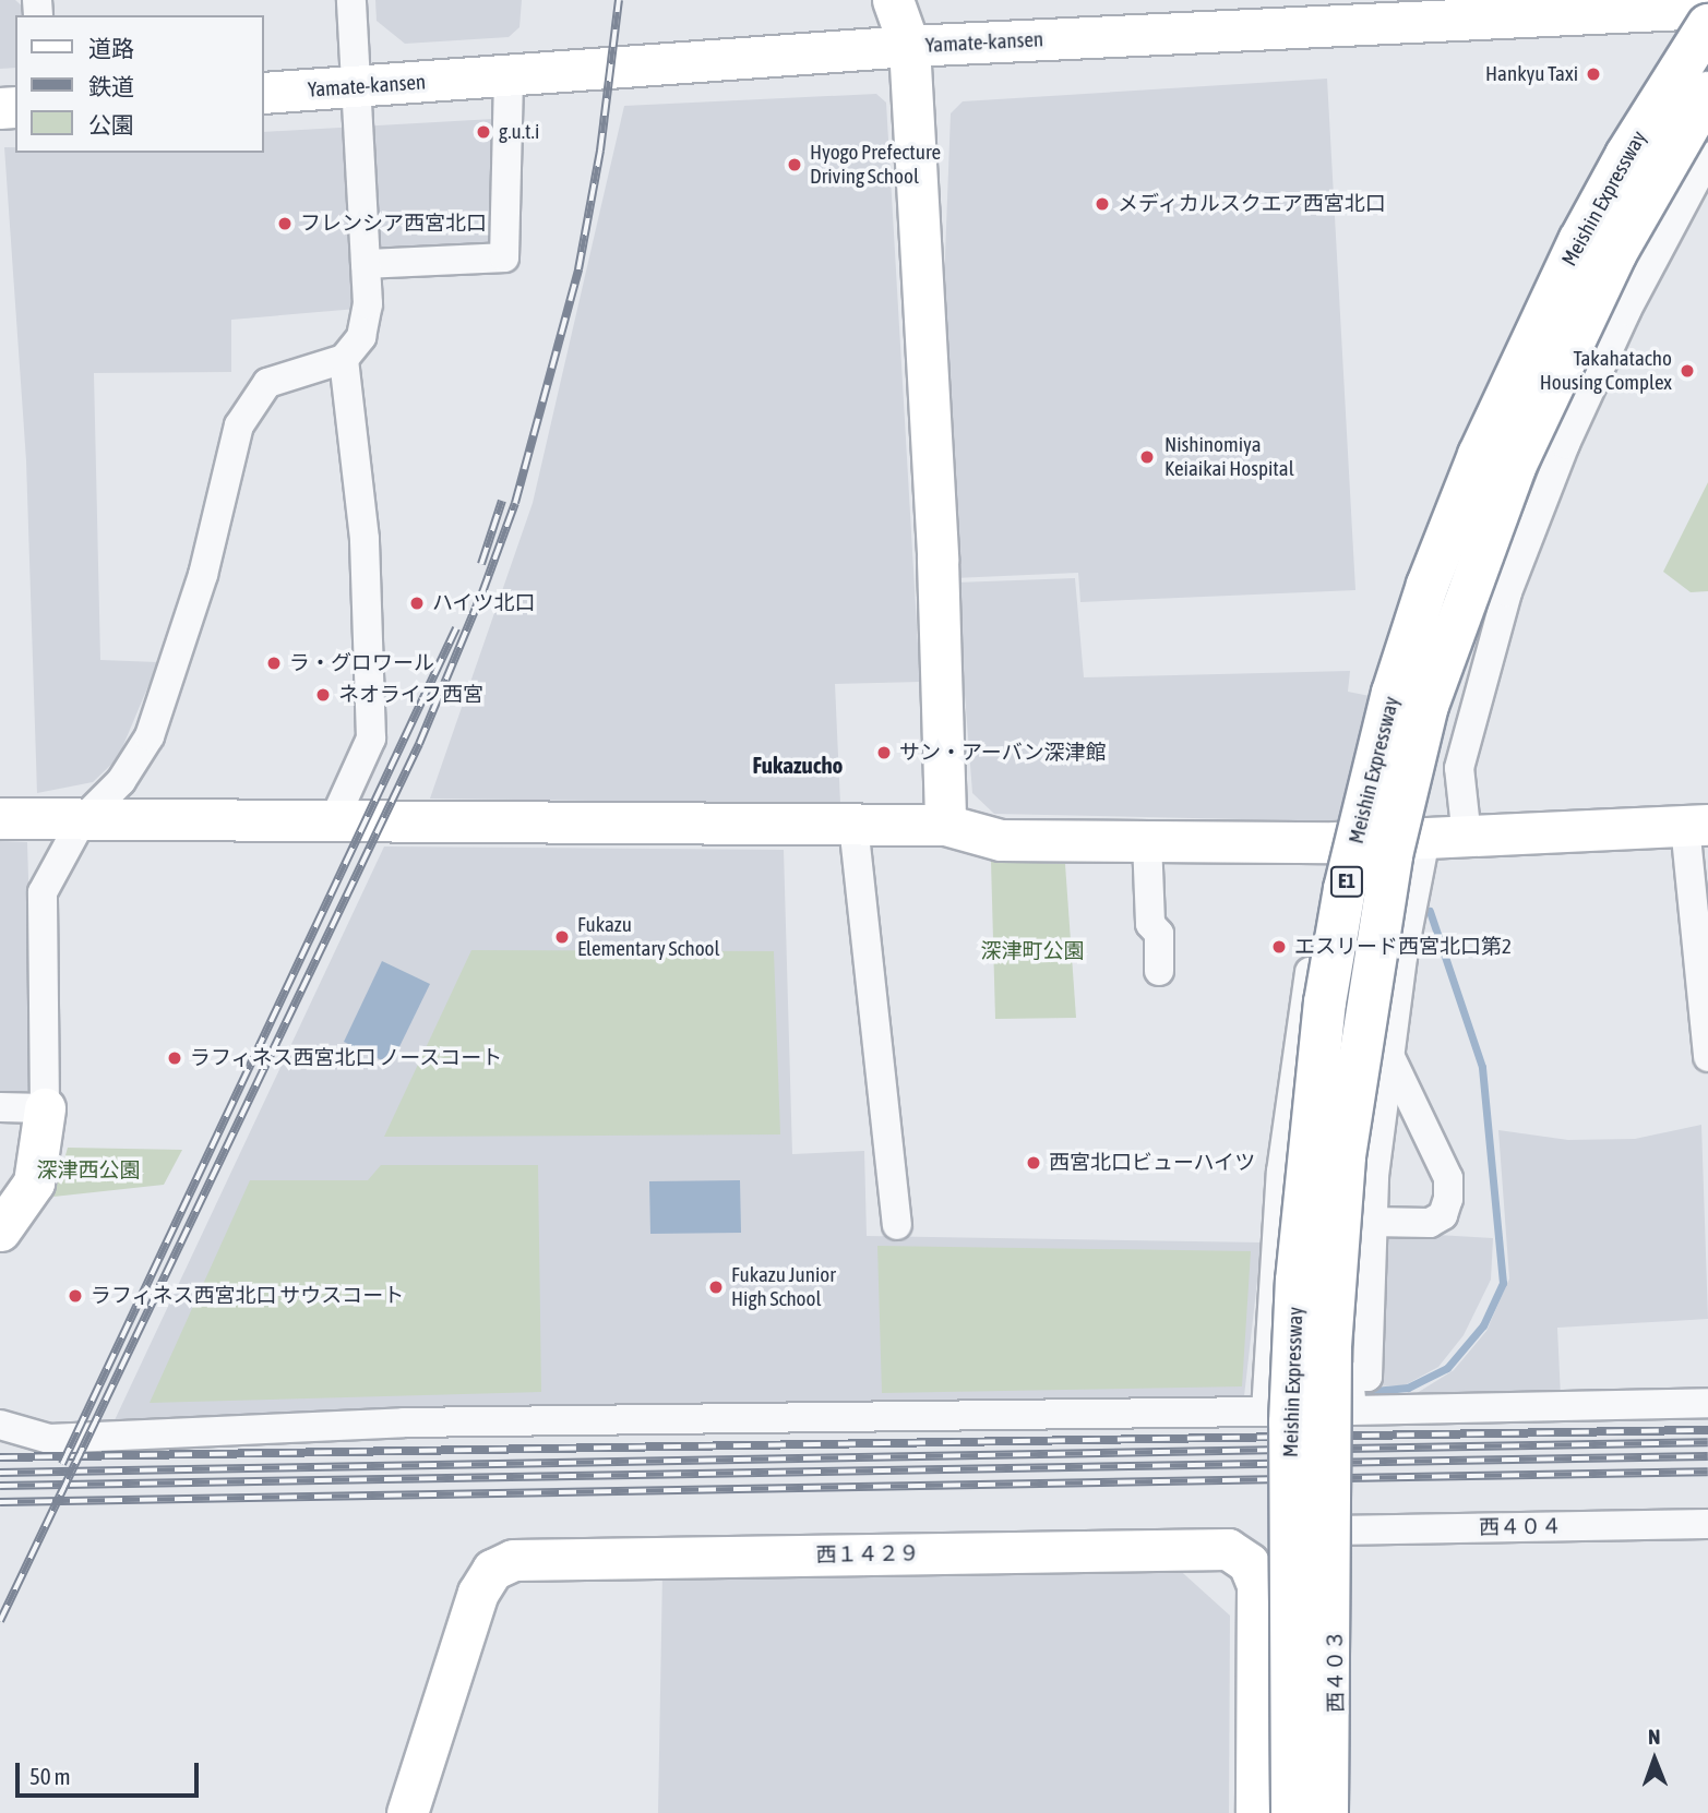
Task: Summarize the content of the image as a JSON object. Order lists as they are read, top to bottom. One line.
{"streets":{"highway":["Meishin Expressway","E1"],"street":["Yamate-kansen","西４０４","西１４２９","西４０３"]},"crossings":[["西４０４","西４０３"]],"districts":["Fukazucho"],"parks":["深津町公園","深津西公園"],"places":["Hankyu Taxi","g.u.t.i","Hyogo Prefecture Driving School","メディカルスクエア西宮北口","フレンシア西宮北口","Takahatacho Housing Complex","Nishinomiya Keiaikai Hospital","ハイツ北口","ラ・グロワール","ネオライフ西宮","サン・アーバン深津館","Fukazu Elementary School","エスリード西宮北口第2","ラフィネス西宮北口 ノースコート","西宮北口ビューハイツ","Fukazu Junior High School","ラフィネス西宮北口 サウスコート"],"legend":["道路","鉄道","公園"],"scale_bar":"50 m","north":"top"}
